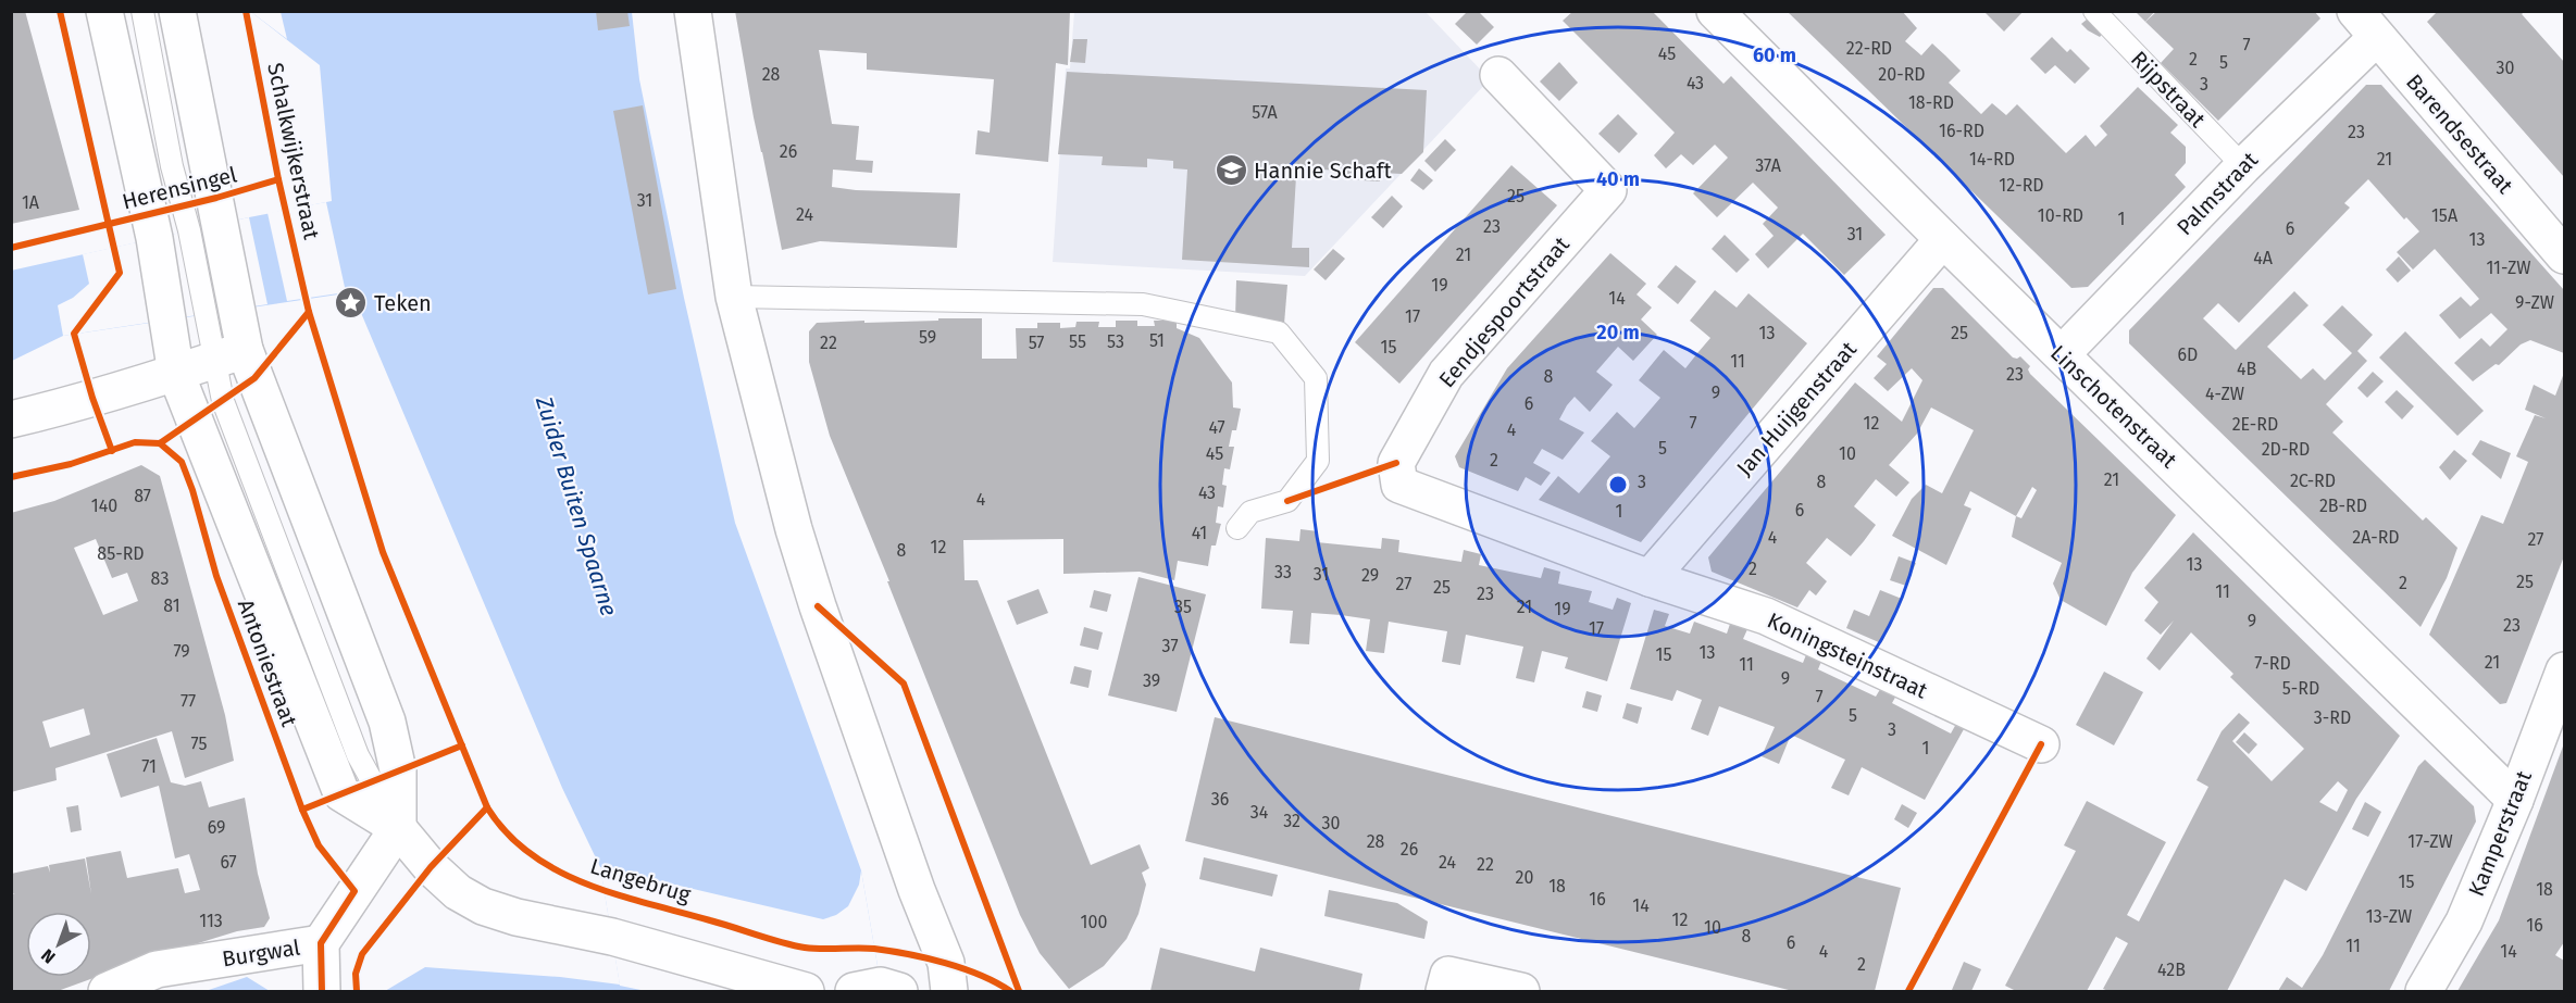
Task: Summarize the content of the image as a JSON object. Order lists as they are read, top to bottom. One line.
{"streets":{"street":["Barendsestraat","Palmstraat","Eendjespoortstraat","Linschotenstraat","Jan Huijgenstraat","Koningsteinstraat","Antoniestraat","Kamperstraat","Burgwal"],"lane":["Rijpstraat"],"cycle path":["Schalkwijkerstraat"]},"crossings":[["Rijpstraat","Palmstraat"],["Barendsestraat","Palmstraat"],["Palmstraat","Linschotenstraat"],["Eendjespoortstraat","Jan Huijgenstraat"],["Eendjespoortstraat","Koningsteinstraat"],["Linschotenstraat","Jan Huijgenstraat"],["Linschotenstraat","Kamperstraat"],["Jan Huijgenstraat","Koningsteinstraat"],["Antoniestraat","Burgwal"]],"water":["Zuider Buiten Spaarne"],"places":{"school or university":["Hannie Schaft"],"place":["Teken"]},"house_numbers":["7","22-RD","45","2","5","30","28","20-RD","43","3","18-RD","57A","16-RD","23","26","14-RD","21","37A","12-RD","25","31","1A","24","10-RD","15A","1","23","6","31","13","21","4A","11-ZW","19","14","9-ZW","17","13","25","59","51","55","53","22","57","15","6D","11","4B","23","8","9","4-ZW","6","7","12","2E-RD","47","4","5","2D-RD","45","10","2","21","2C-RD","3","8","43","87","4","140","2B-RD","6","1","41","4","2A-RD","27","12","8","85-RD","13","2","33","31","29","83","25","2","27","25","11","23","81","35","21","19","9","23","17","37","79","13","15","21","7-RD","11","9","39","5-RD","7","77","5","3-RD","3","75","1","71","36","34","32","30","69","28","17-ZW","26","67","24","22","20","15","18","18","16","14","13-ZW","12","113","100","16","10","8","6","11","4","14","2","42B"],"north":"bottom left","rings":["60 m","40 m","20 m"]}
